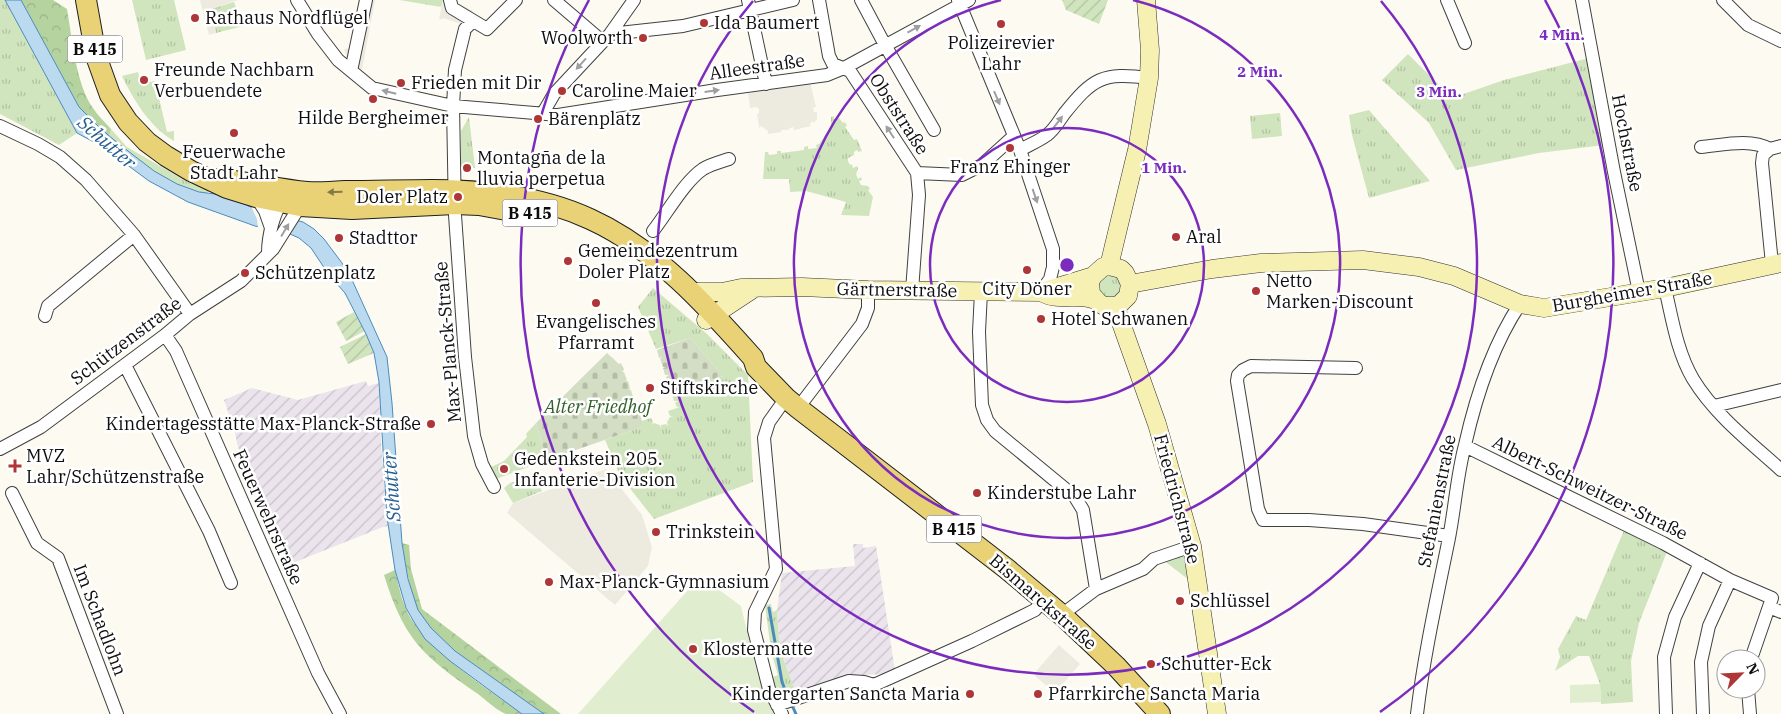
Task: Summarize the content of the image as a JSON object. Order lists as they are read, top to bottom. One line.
{"streets":{"main road":["B 415","Bismarckstraße"],"street":["Alleestraße","Obststraße","Hochstraße","Gärtnerstraße","Burgheimer Straße","Schützenstraße","Max-Planck-Straße","Albert-Schweitzer-Straße","Friedrichstraße","Stefanienstraße","Feuerwehrstraße","Im Schadlohn"]},"crossings":[["B 415","Gärtnerstraße"],["B 415","Schützenstraße"],["B 415","Max-Planck-Straße"],["B 415","Bismarckstraße"],["Alleestraße","Obststraße"],["Obststraße","Gärtnerstraße"],["Hochstraße","Burgheimer Straße"],["Gärtnerstraße","Burgheimer Straße"],["Gärtnerstraße","Friedrichstraße"],["Burgheimer Straße","Friedrichstraße"],["Burgheimer Straße","Stefanienstraße"],["Schützenstraße","Feuerwehrstraße"],["Albert-Schweitzer-Straße","Stefanienstraße"]],"water":["Schutter"],"parks":["Alter Friedhof"],"places":{"other":["Rathaus Nordflügel","Ida Baumert","Polizeirevier Lahr","Woolworth","Freunde Nachbarn Verbuendete","Frieden mit Dir","Caroline Maier","Hilde Bergheimer","Bärenplatz","Feuerwache Stadt Lahr","Franz Ehinger","Montagña de la lluvia perpetua","Doler Platz","Aral","Stadttor","Gemeindezentrum Doler Platz","City Döner","Schützenplatz","Netto Marken-Discount","Evangelisches Pfarramt","Hotel Schwanen","Stiftskirche","Kindertagesstätte Max-Planck-Straße","Gedenkstein 205. Infanterie-Division","Kinderstube Lahr","Trinkstein","Max-Planck-Gymnasium","Schlüssel","Klostermatte","Schutter-Eck","Kindergarten Sancta Maria","Pfarrkirche Sancta Maria"],"health":["MVZ Lahr/Schützenstraße"]},"north":"top right","rings":["4 Min.","2 Min.","3 Min.","1 Min."]}
